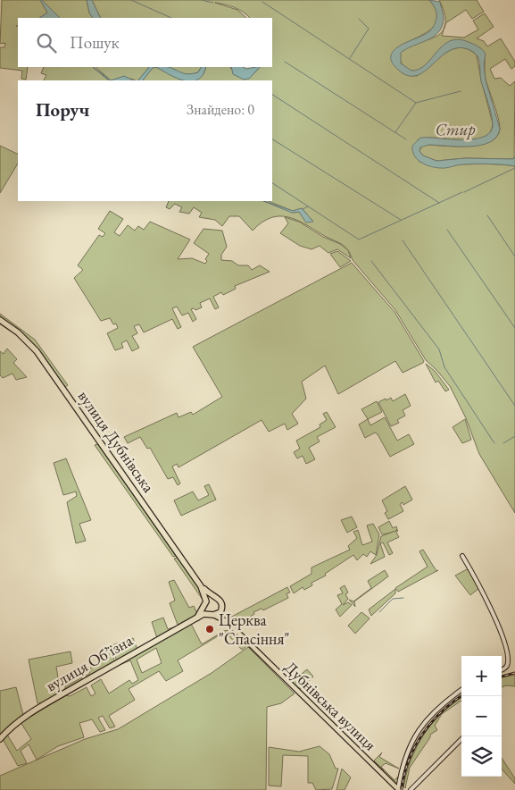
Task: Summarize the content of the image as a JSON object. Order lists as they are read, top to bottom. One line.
{"streets":{"highway":["вулиця Дубнівська","вулиця Об’їзна"],"main road":["Дубнівська вулиця"]},"water":["Стир"],"places":["Церква \"Спасіння\""],"page":{"search":"Пошук","heading":["Поруч","Знайдено: 0"],"map_buttons":["+","−"]}}
